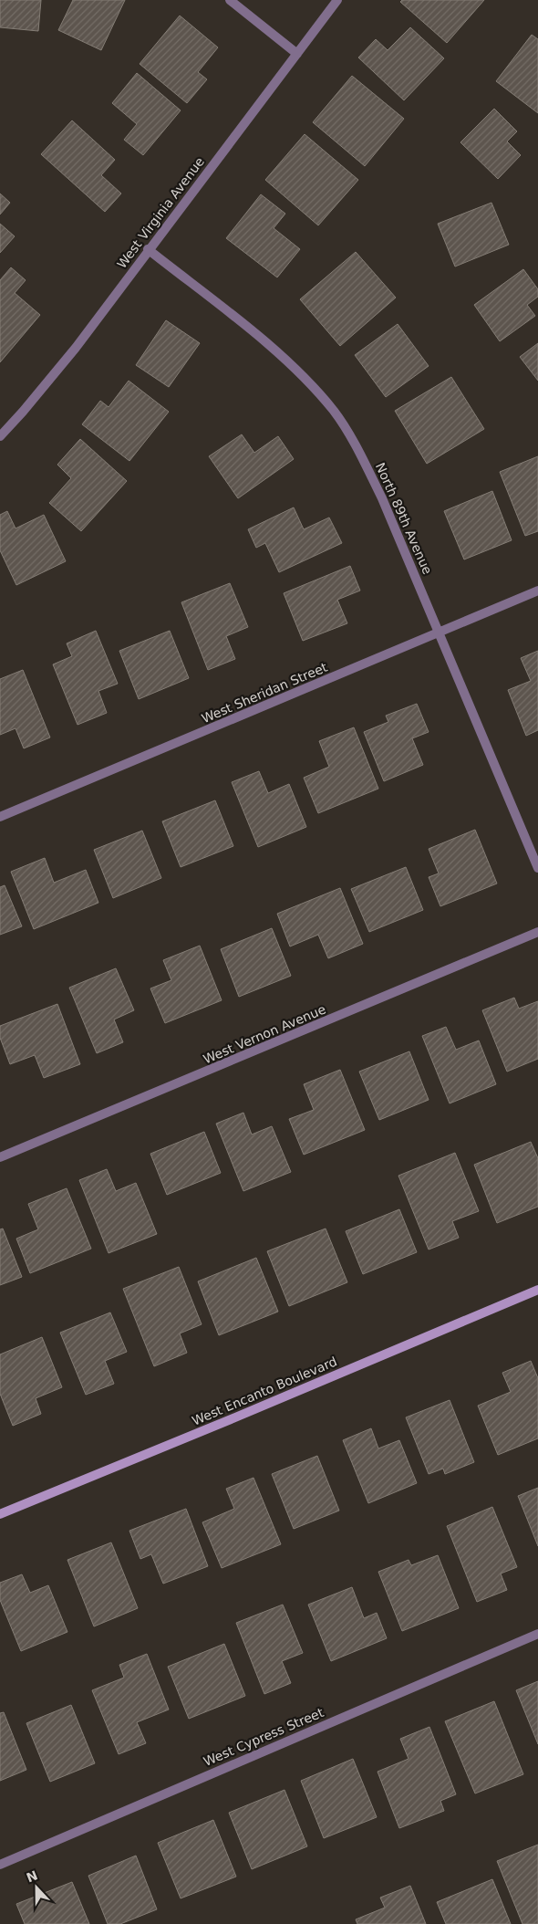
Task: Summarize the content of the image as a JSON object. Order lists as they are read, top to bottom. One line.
{"streets":{"street":["West Virginia Avenue","North 89th Avenue","West Sheridan Street","West Vernon Avenue","West Encanto Boulevard","West Cypress Street"]},"crossings":[["West Virginia Avenue","North 89th Avenue"],["North 89th Avenue","West Sheridan Street"]],"north":"top"}
